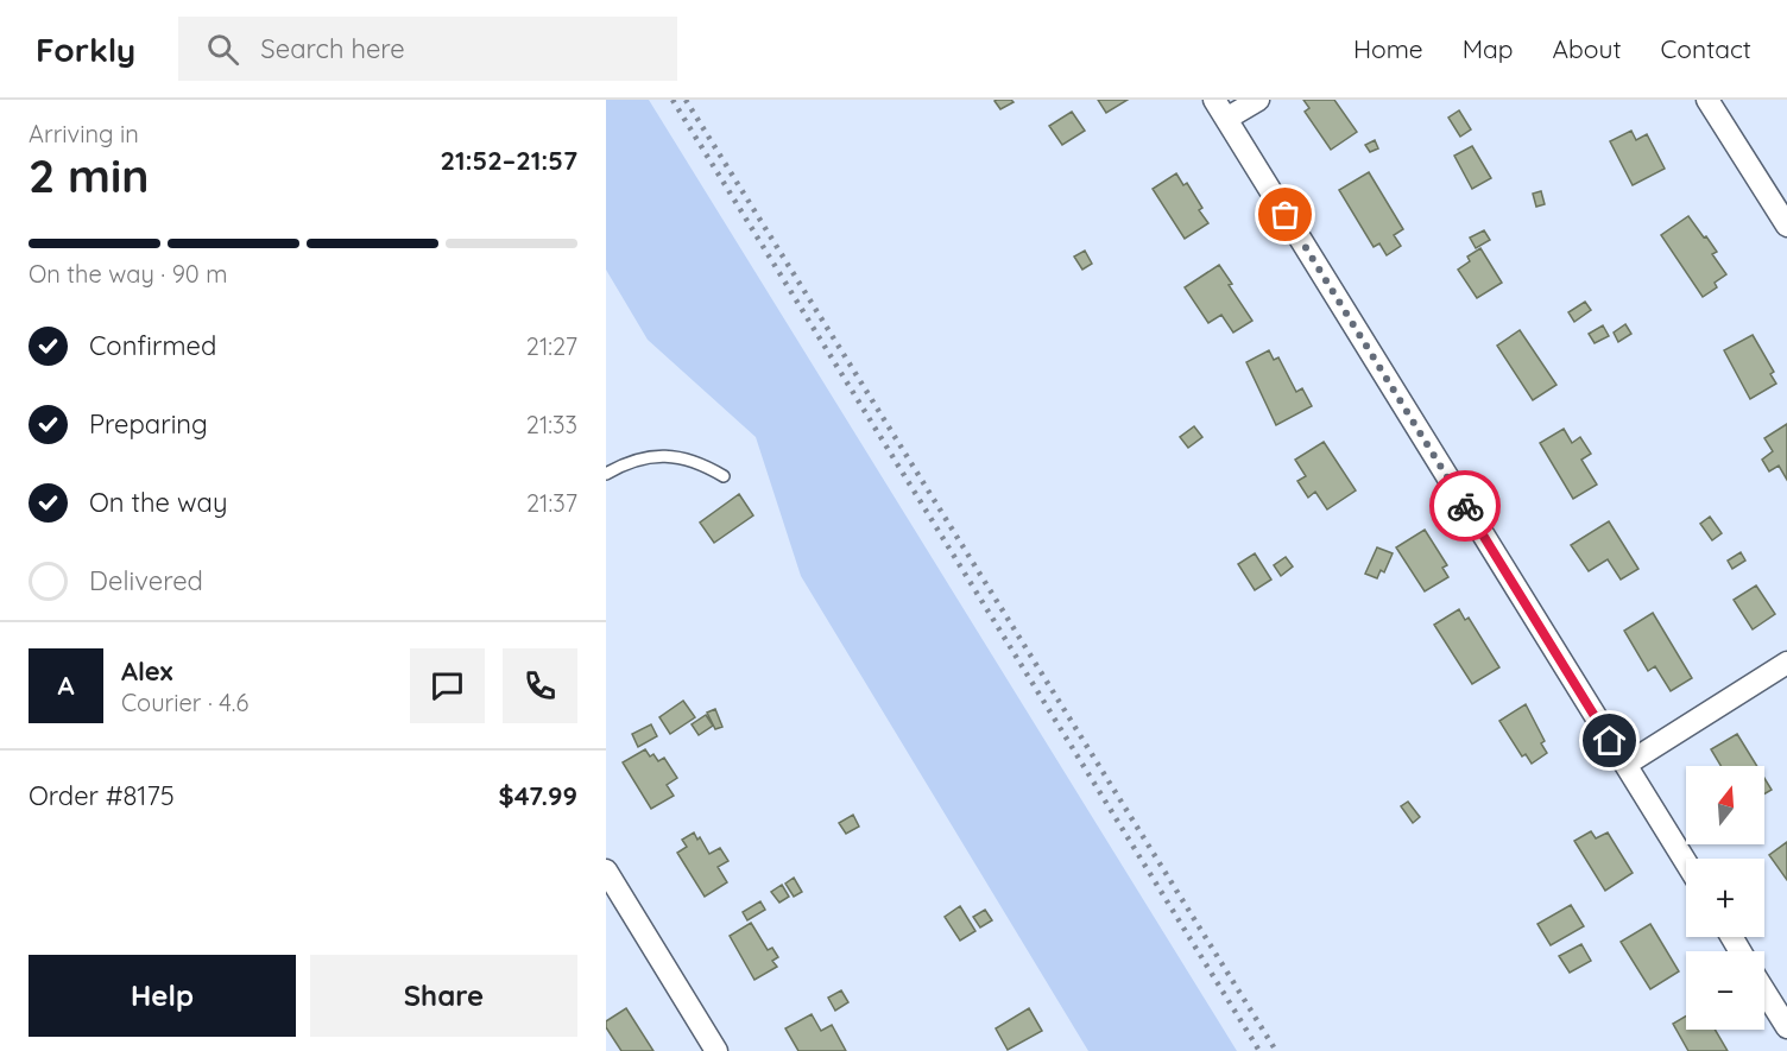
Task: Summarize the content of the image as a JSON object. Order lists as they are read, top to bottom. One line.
{"north":"top","page":{"header":"Forkly","search":"Search here","nav":["Home","Map","About","Contact"],"heading":["2 min","Arriving in","21:52–21:57"],"panel":["Alex","Courier · 4.6","Order #8175","$47.99"],"bar":"On the way · 90 m","list":[["Confirmed","21:27"],["Preparing","21:33"],["On the way","21:37"],"Delivered"],"round":"A","map_buttons":["+","−"],"buttons":["Help","Share"]}}
